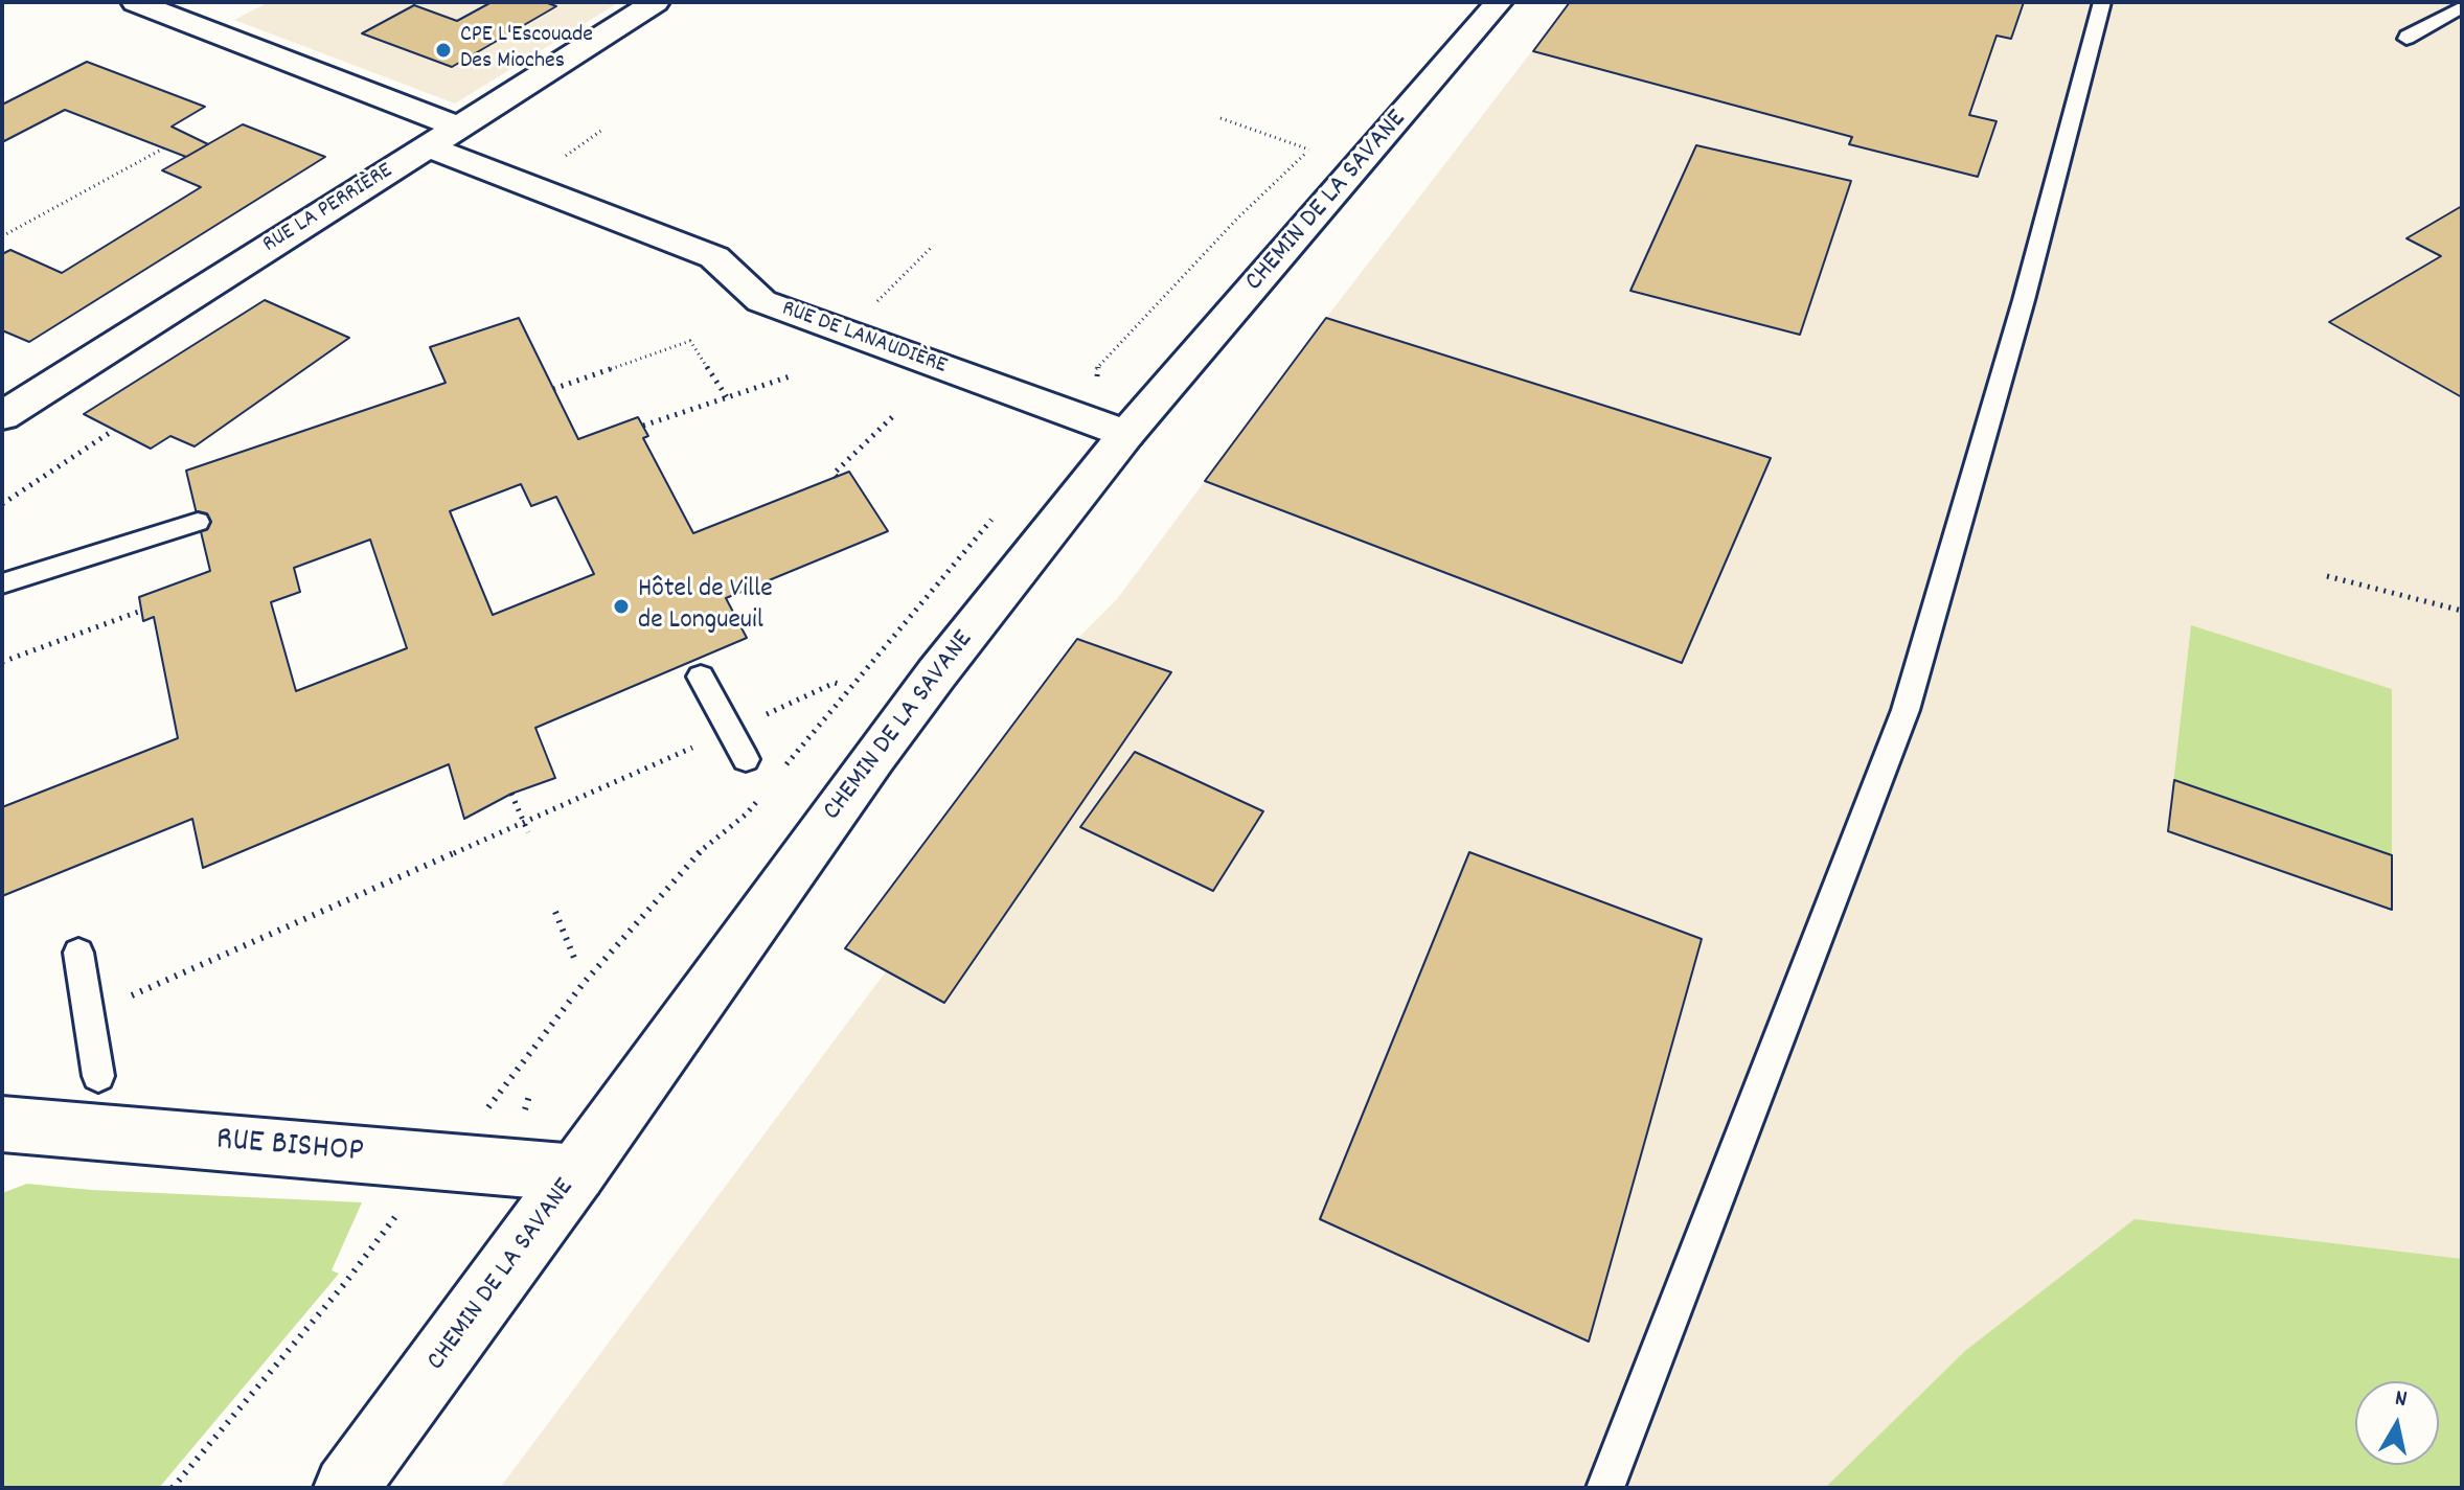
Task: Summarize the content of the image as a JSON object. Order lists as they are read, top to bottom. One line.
{"streets":{"street":["CHEMIN DE LA SAVANE","RUE LA PERRIÈRE","RUE DE LANAUDIÈRE","RUE BISHOP"]},"crossings":[["CHEMIN DE LA SAVANE","RUE DE LANAUDIÈRE"],["CHEMIN DE LA SAVANE","RUE BISHOP"],["RUE LA PERRIÈRE","RUE DE LANAUDIÈRE"]],"places":["CPE L'Escouade Des Mioches","Hôtel de Ville de Longueuil"],"north":"top"}
